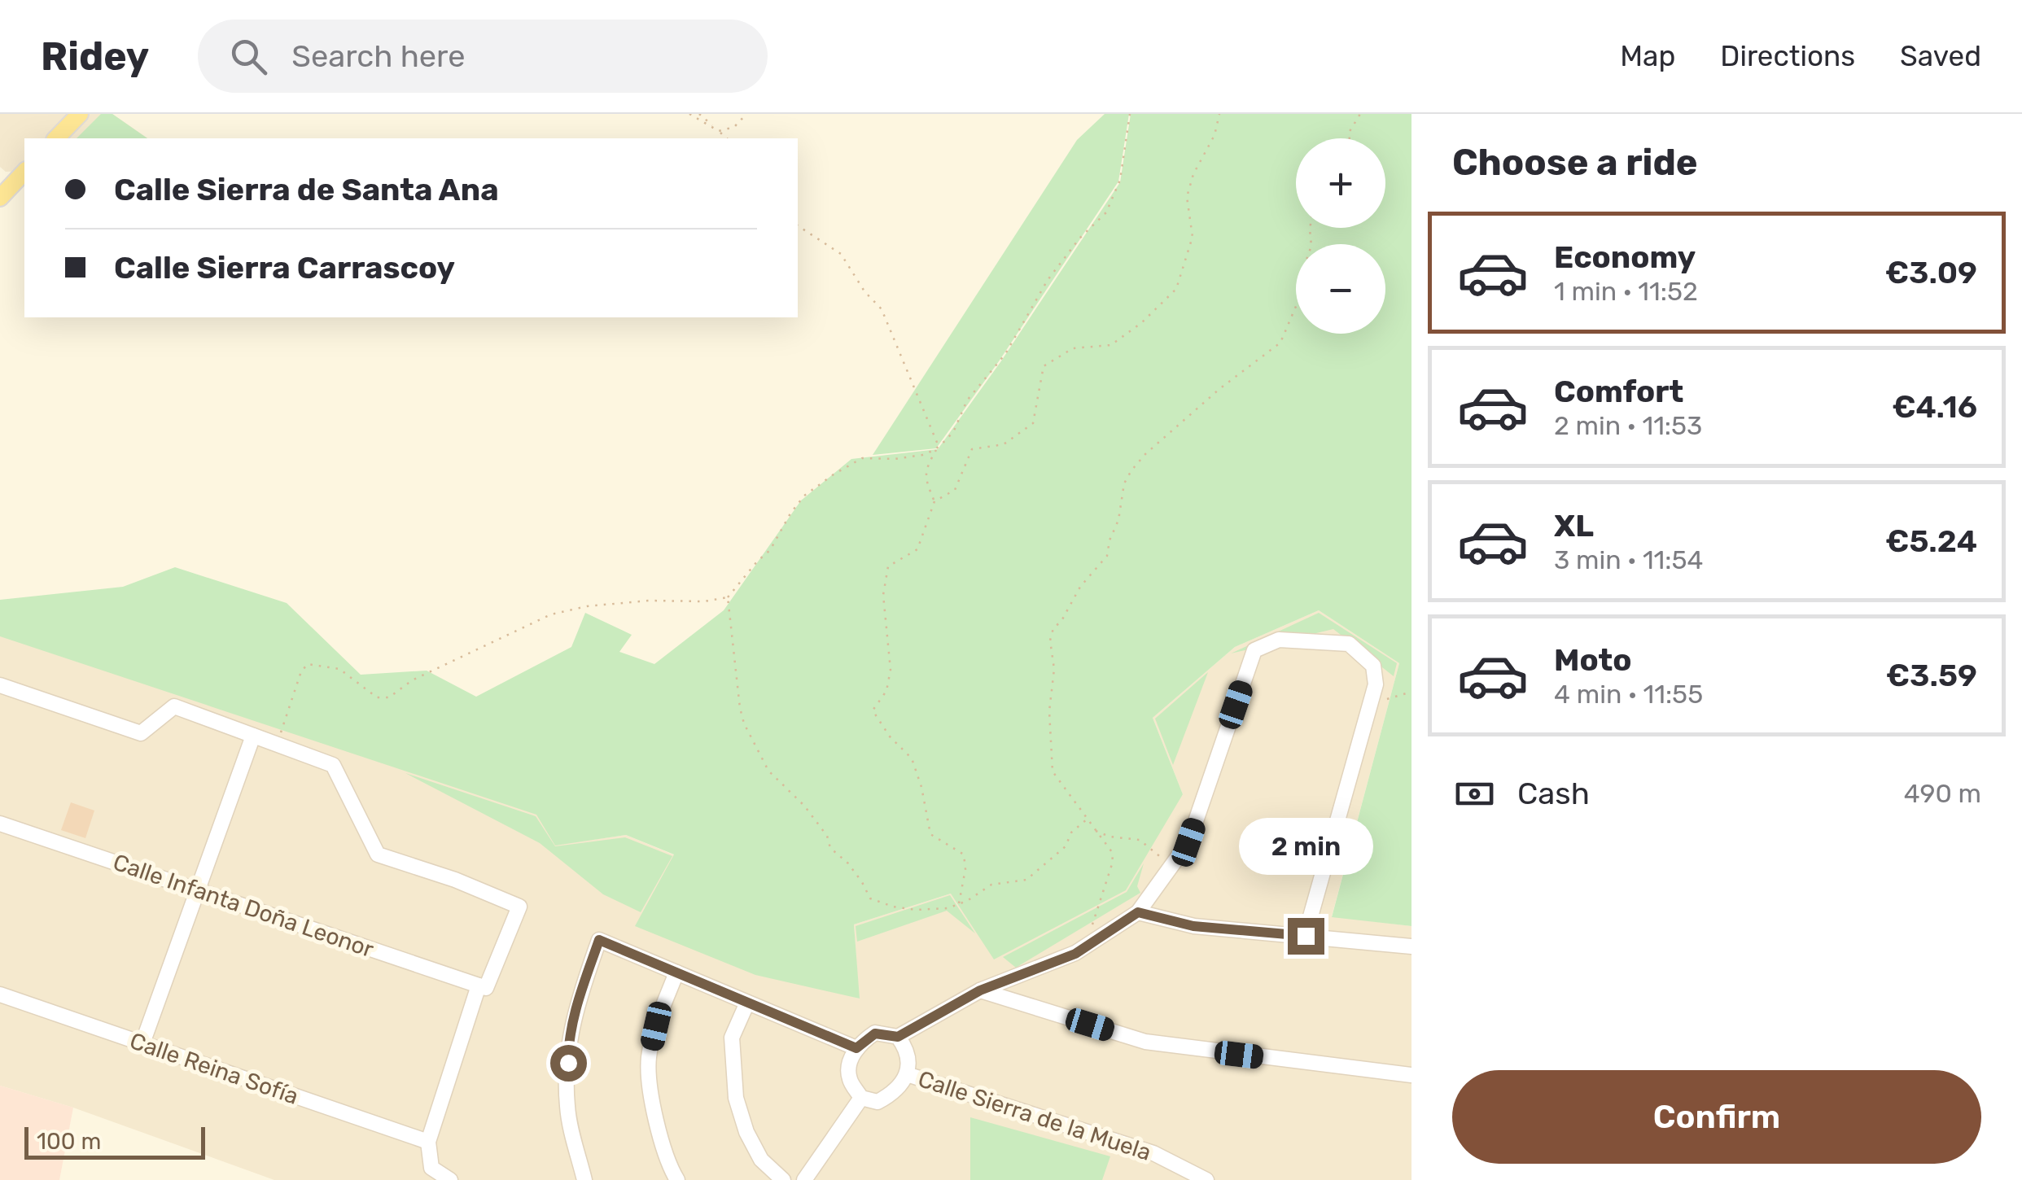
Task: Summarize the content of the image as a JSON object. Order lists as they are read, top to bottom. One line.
{"streets":{"street":["Calle Infanta Doña Leonor","Calle Reina Sofía","Calle Sierra de la Muela"]},"scale_bar":"100 m","page":{"header":"Ridey","search":"Search here","nav":["Map","Directions","Saved"],"heading":"Choose a ride","map_buttons":["+","−"],"banner":["Calle Sierra de Santa Ana","Calle Sierra Carrascoy"],"list":[{"name":"Economy","note":"1 min · 11:52","value":"€3.09"},{"name":"Comfort","note":"2 min · 11:53","value":"€4.16"},{"name":"XL","note":"3 min · 11:54","value":"€5.24"},{"name":"Moto","note":"4 min · 11:55","value":"€3.59"}],"pay":["Cash","490 m"],"bubble":"2 min","buttons":"Confirm","scale":"100 m"}}
